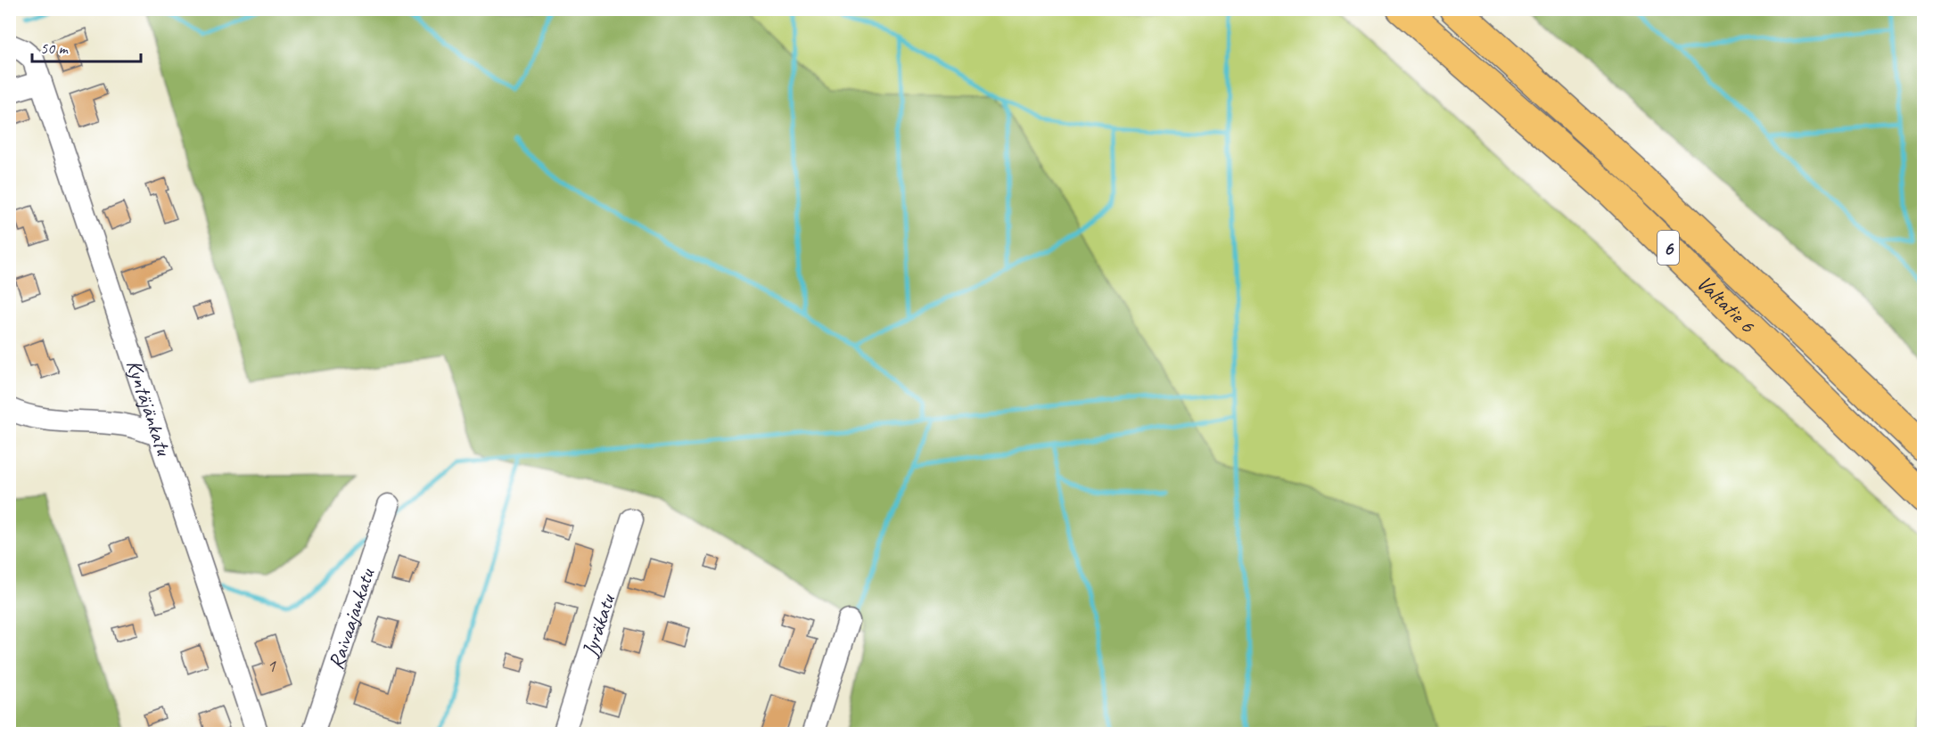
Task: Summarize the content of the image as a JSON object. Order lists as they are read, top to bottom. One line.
{"streets":{"highway":["6","Valtatie 6"],"street":["Kyntäjänkatu","Raivaajankatu","Jyräkatu"]},"house_numbers":["1"],"scale_bar":"50 m"}
